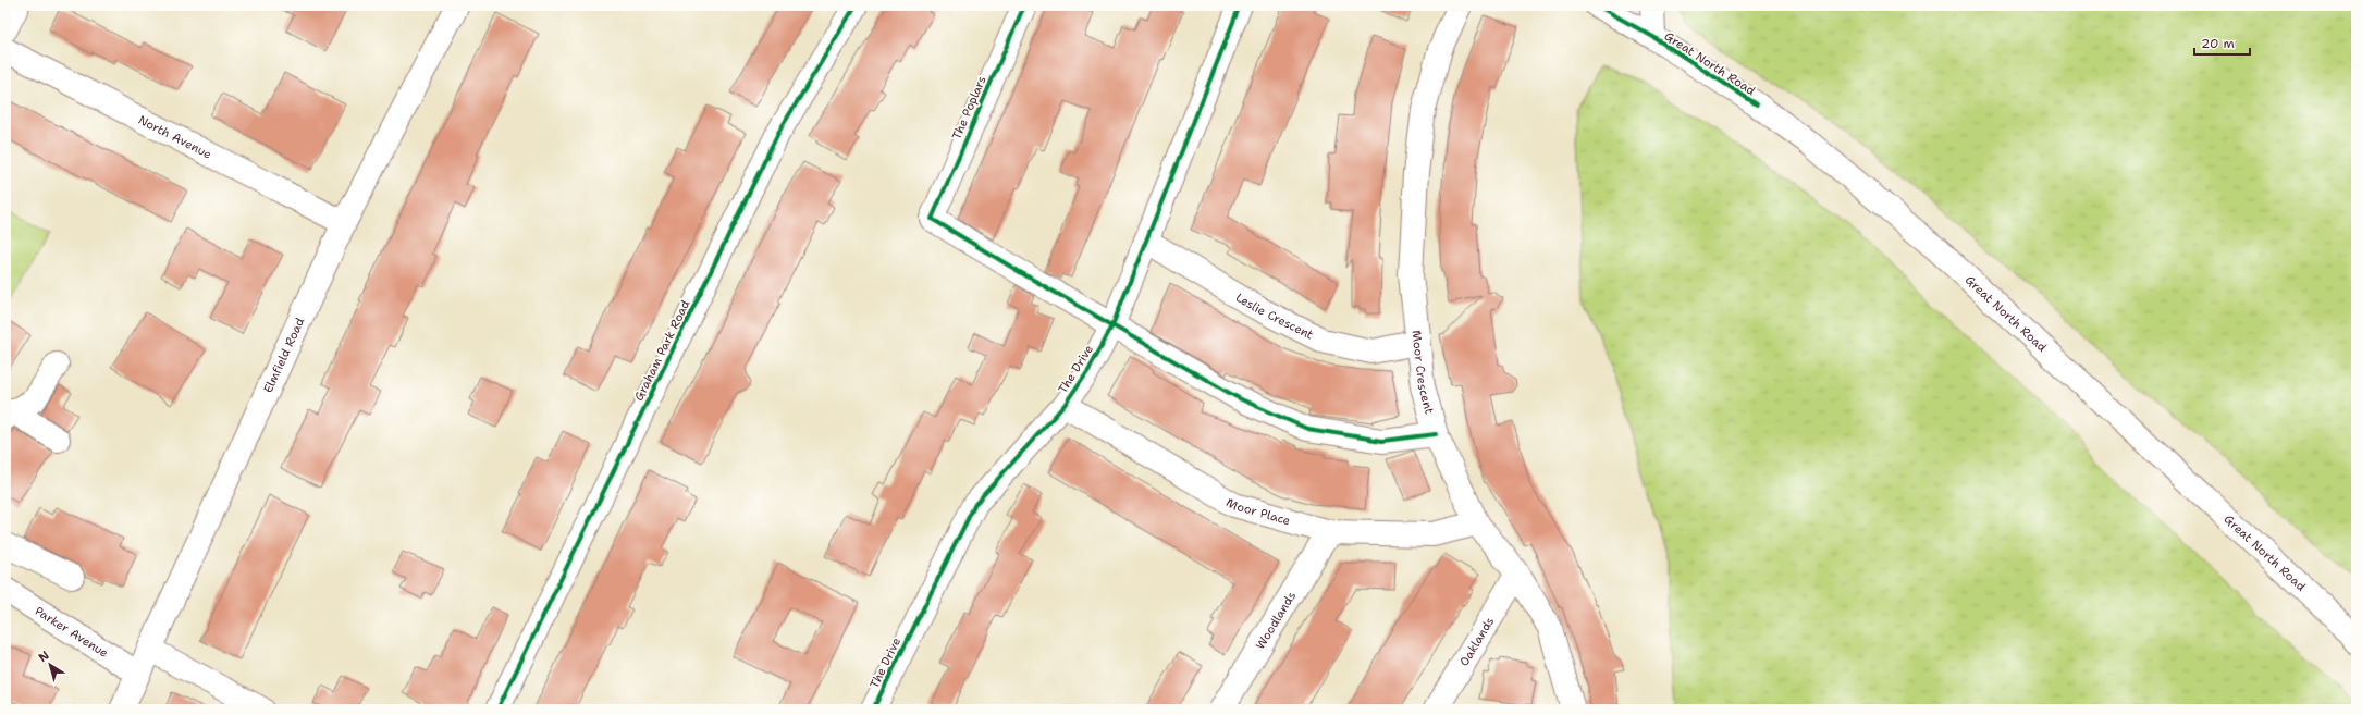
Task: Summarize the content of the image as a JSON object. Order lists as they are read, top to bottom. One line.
{"streets":{"street":["Great North Road","The Poplars","North Avenue","Leslie Crescent","Graham Park Road","Elmfield Road","The Drive","Moor Crescent","Moor Place","Woodlands","Parker Avenue","Oaklands"]},"crossings":[["The Poplars","The Drive"],["North Avenue","Elmfield Road"],["Leslie Crescent","The Drive"],["Leslie Crescent","Moor Crescent"],["Elmfield Road","Parker Avenue"],["The Drive","Moor Place"],["Moor Crescent","Moor Place"],["Moor Crescent","Oaklands"],["Moor Place","Woodlands"]],"scale_bar":"20 m","north":"top left"}
